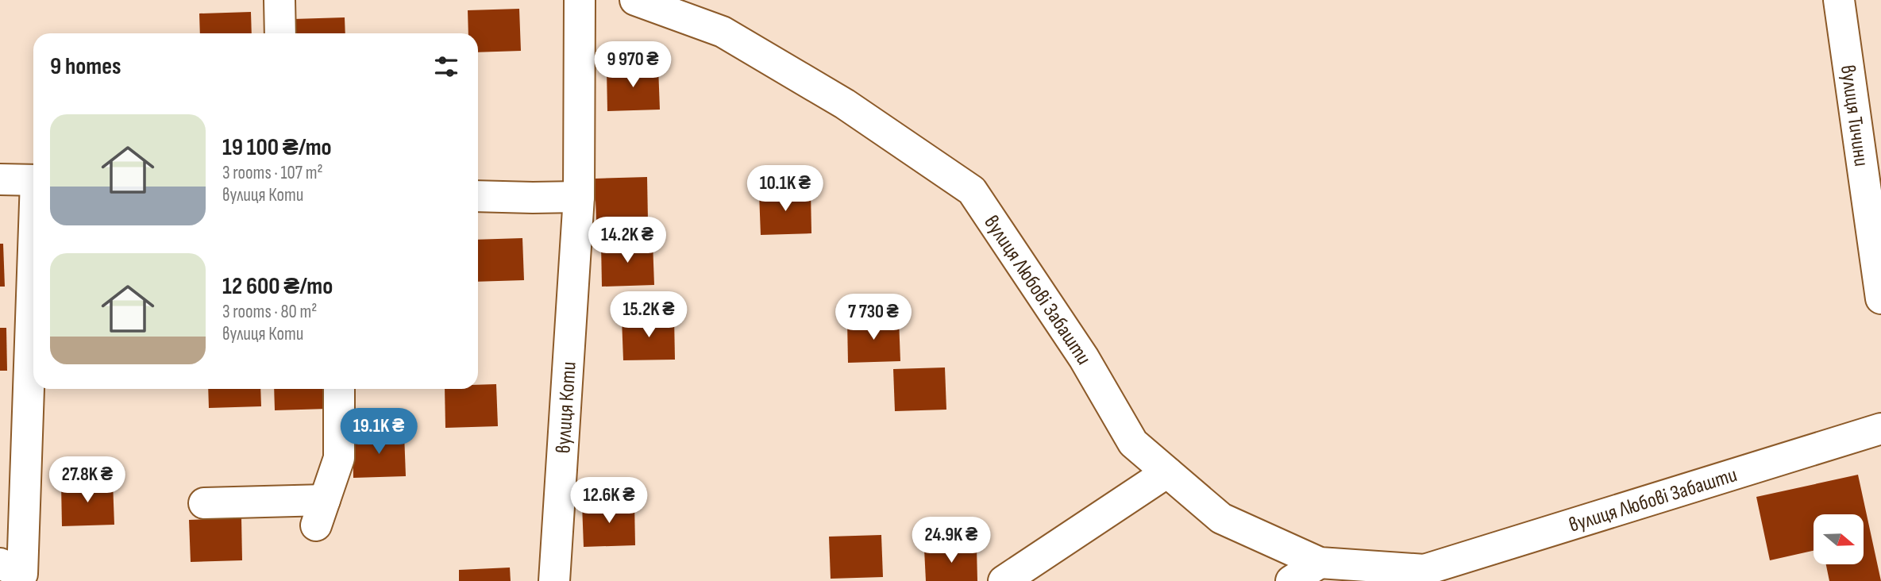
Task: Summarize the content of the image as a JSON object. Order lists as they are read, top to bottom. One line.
{"streets":{"street":["вулиця Тичини","вулиця Любові Забашти","вулиця Коти"]},"north":"right","page":{"heading":"9 homes","price":["9 970 ₴","10.1K ₴","14.2K ₴","15.2K ₴","7 730 ₴","19.1K ₴","27.8K ₴","12.6K ₴","24.9K ₴"],"list":[{"name":"19 100 ₴/mo","note":"3 rooms · 107 m² · вулиця Коти"},{"name":"12 600 ₴/mo","note":"3 rooms · 80 m² · вулиця Коти"}]}}
